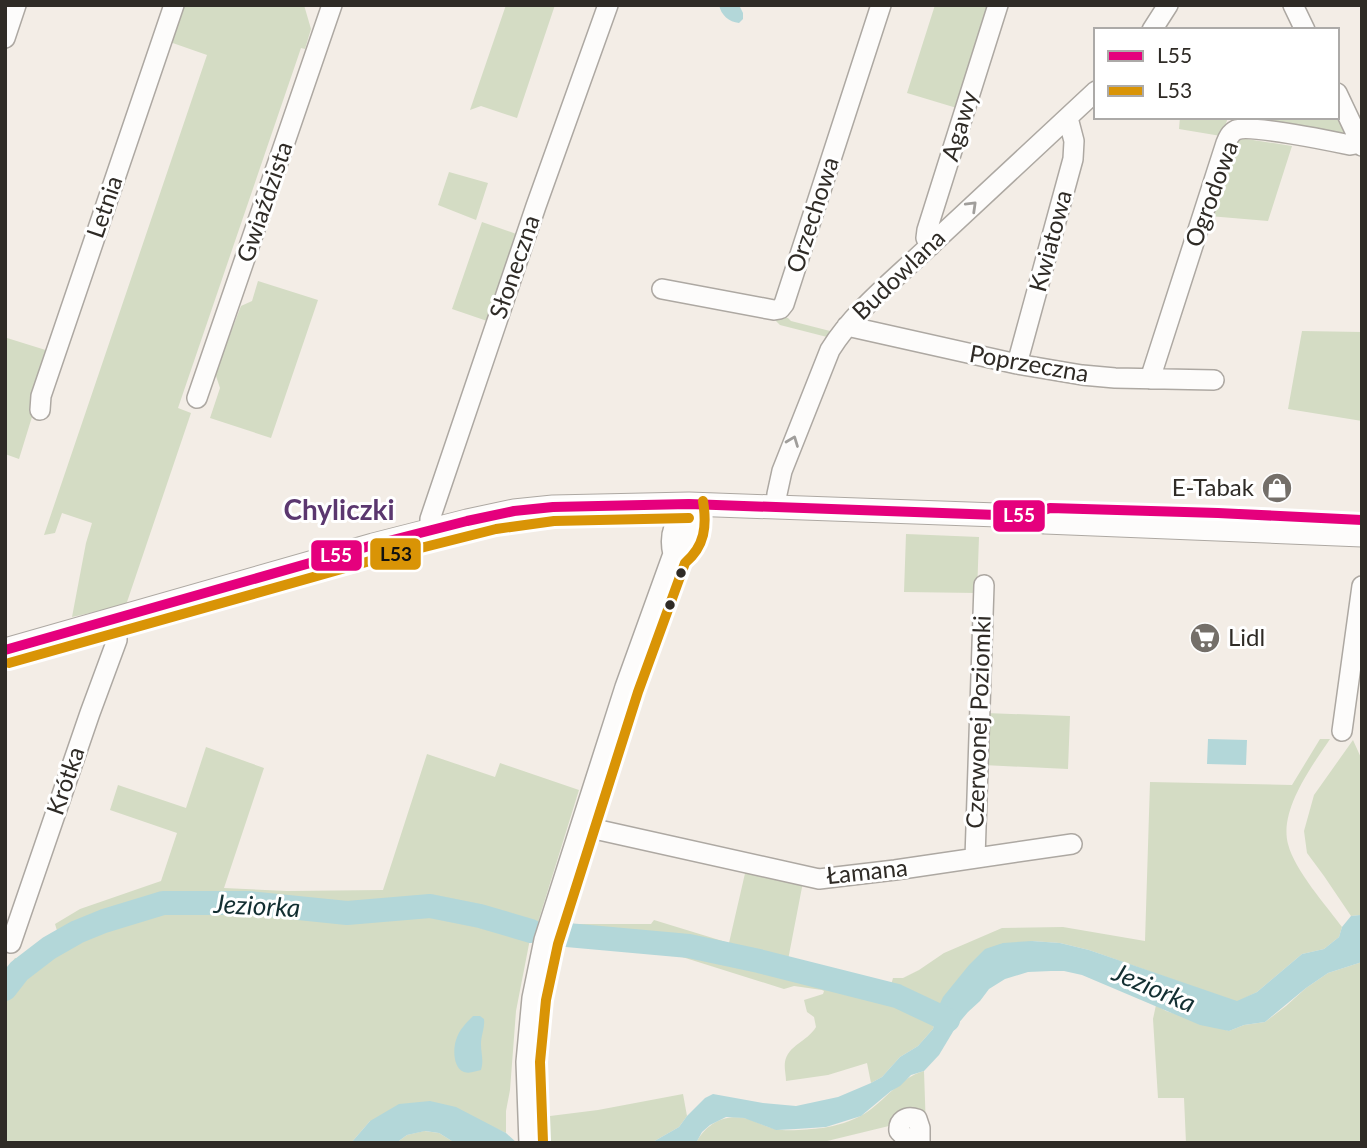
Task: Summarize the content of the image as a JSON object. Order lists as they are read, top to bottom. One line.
{"streets":{"street":["Agawy","Ogrodowa","Gwiaździsta","Letnia","Orzechowa","Kwiatowa","Słoneczna","Budowlana","Poprzeczna","Czerwonej Poziomki","Krótka","Łamana"]},"crossings":[["Agawy","Budowlana"],["Ogrodowa","Poprzeczna"],["Kwiatowa","Budowlana"],["Kwiatowa","Poprzeczna"],["Budowlana","Poprzeczna"],["Czerwonej Poziomki","Łamana"]],"one_way":["Budowlana"],"districts":["Chyliczki"],"water":["Jeziorka"],"places":{"shop":["E-Tabak"],"supermarket":["Lidl"]},"lines":["transit line L53","transit line L55"],"legend":["L55","L53"]}
